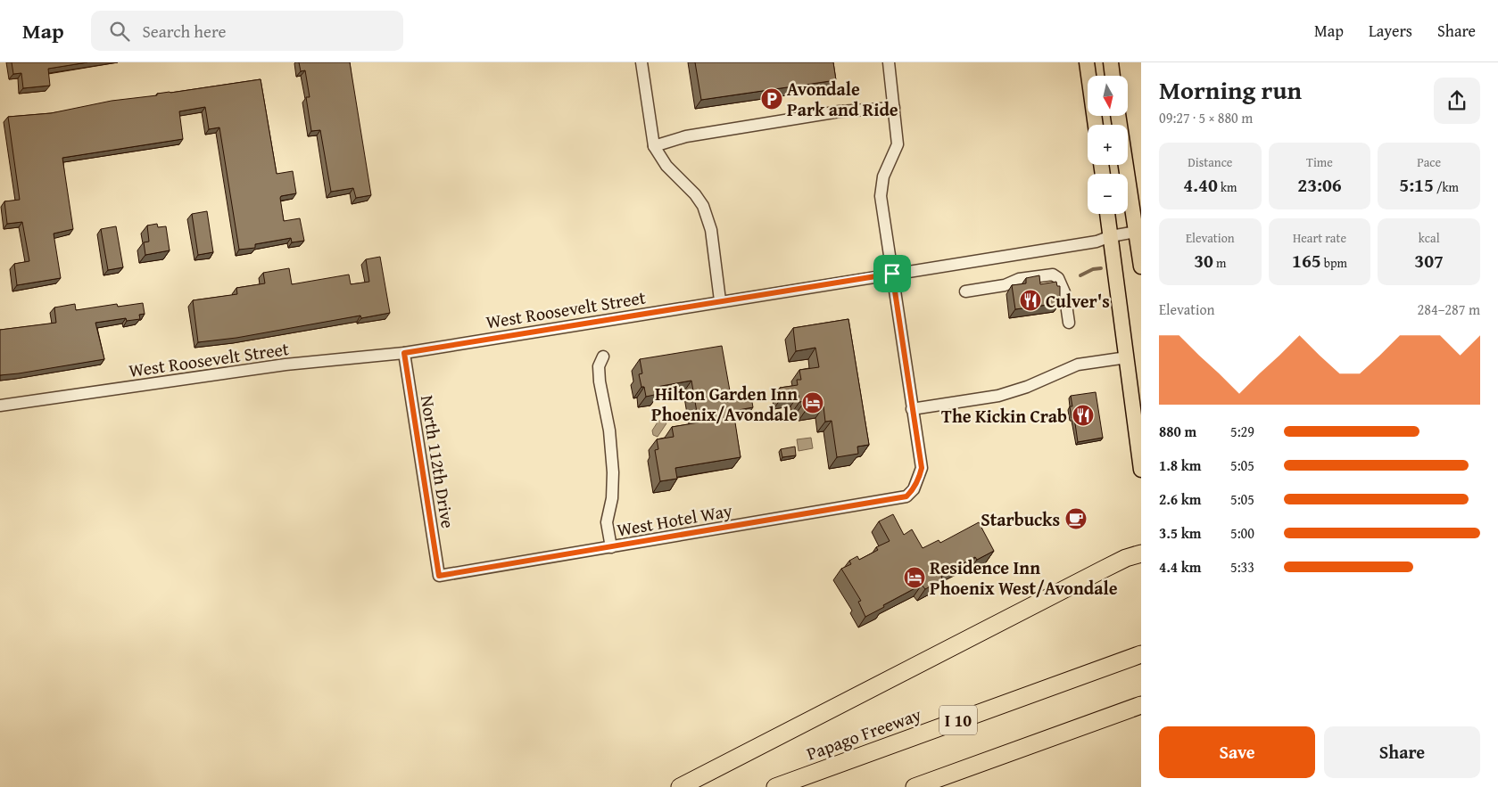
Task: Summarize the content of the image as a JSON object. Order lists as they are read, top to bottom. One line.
{"streets":{"highway":["I 10","Papago Freeway"],"street":["West Roosevelt Street","North 112th Drive","West Hotel Way"]},"crossings":[["West Roosevelt Street","North 112th Drive"],["North 112th Drive","West Hotel Way"]],"places":{"parking":["Avondale Park and Ride"],"restaurant":["Culver's","The Kickin Crab"],"hotel":["Hilton Garden Inn Phoenix/Avondale","Residence Inn Phoenix West/Avondale"],"cafe":["Starbucks"]},"north":"bottom","page":{"header":"Map","search":"Search here","nav":["Map","Layers","Share"],"heading":["Morning run","09:27 · 5 × 880 m"],"map_buttons":["+","−"],"stats":[["Distance","4.40 km"],["Time","23:06"],["Pace","5:15 /km"],["Elevation","30 m"],["Heart rate","165 bpm"],["kcal","307"]],"chart":["Elevation","284–287 m"],"list":[{"name":"880 m","note":"5:29"},{"name":"1.8 km","note":"5:05"},{"name":"2.6 km","note":"5:05"},{"name":"3.5 km","note":"5:00"},{"name":"4.4 km","note":"5:33"}],"buttons":["Save","Share"]}}
